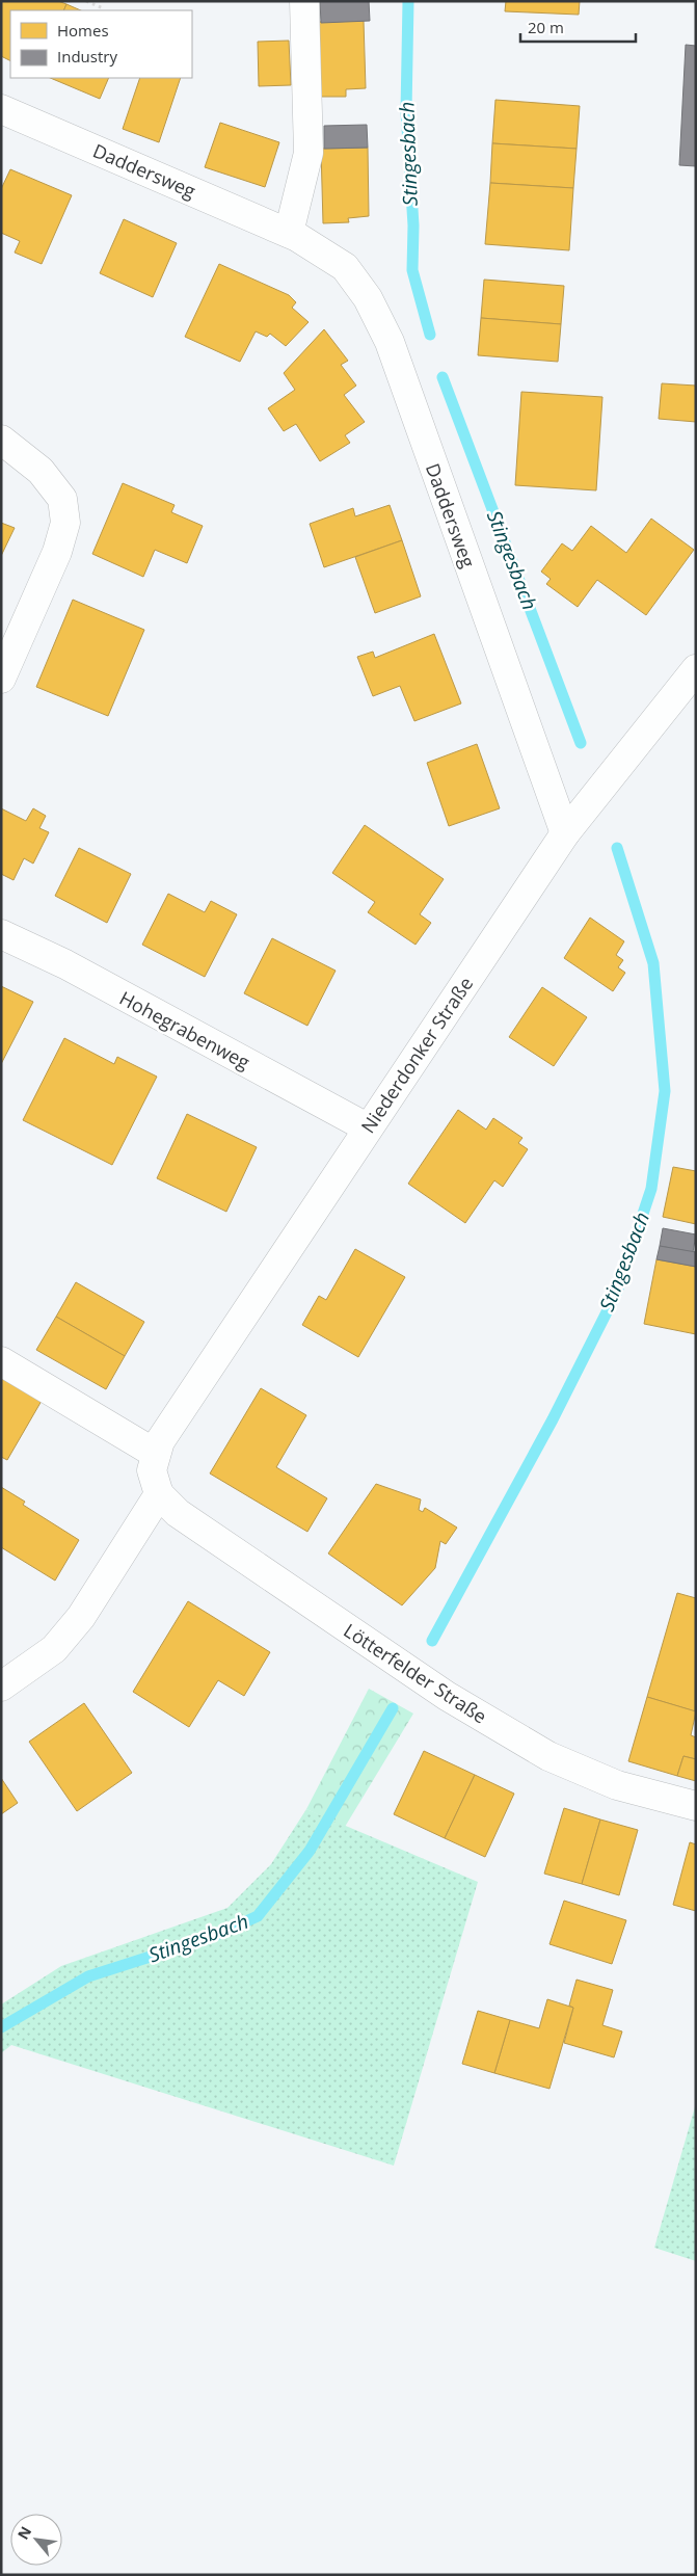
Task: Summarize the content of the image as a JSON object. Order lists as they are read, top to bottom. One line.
{"streets":{"street":["Daddersweg","Hohegrabenweg","Niederdonker Straße","Lötterfelder Straße"]},"crossings":[["Daddersweg","Niederdonker Straße"],["Hohegrabenweg","Niederdonker Straße"],["Niederdonker Straße","Lötterfelder Straße"]],"water":["Stingesbach"],"legend":["Homes","Industry"],"scale_bar":"20 m","north":"top left"}
